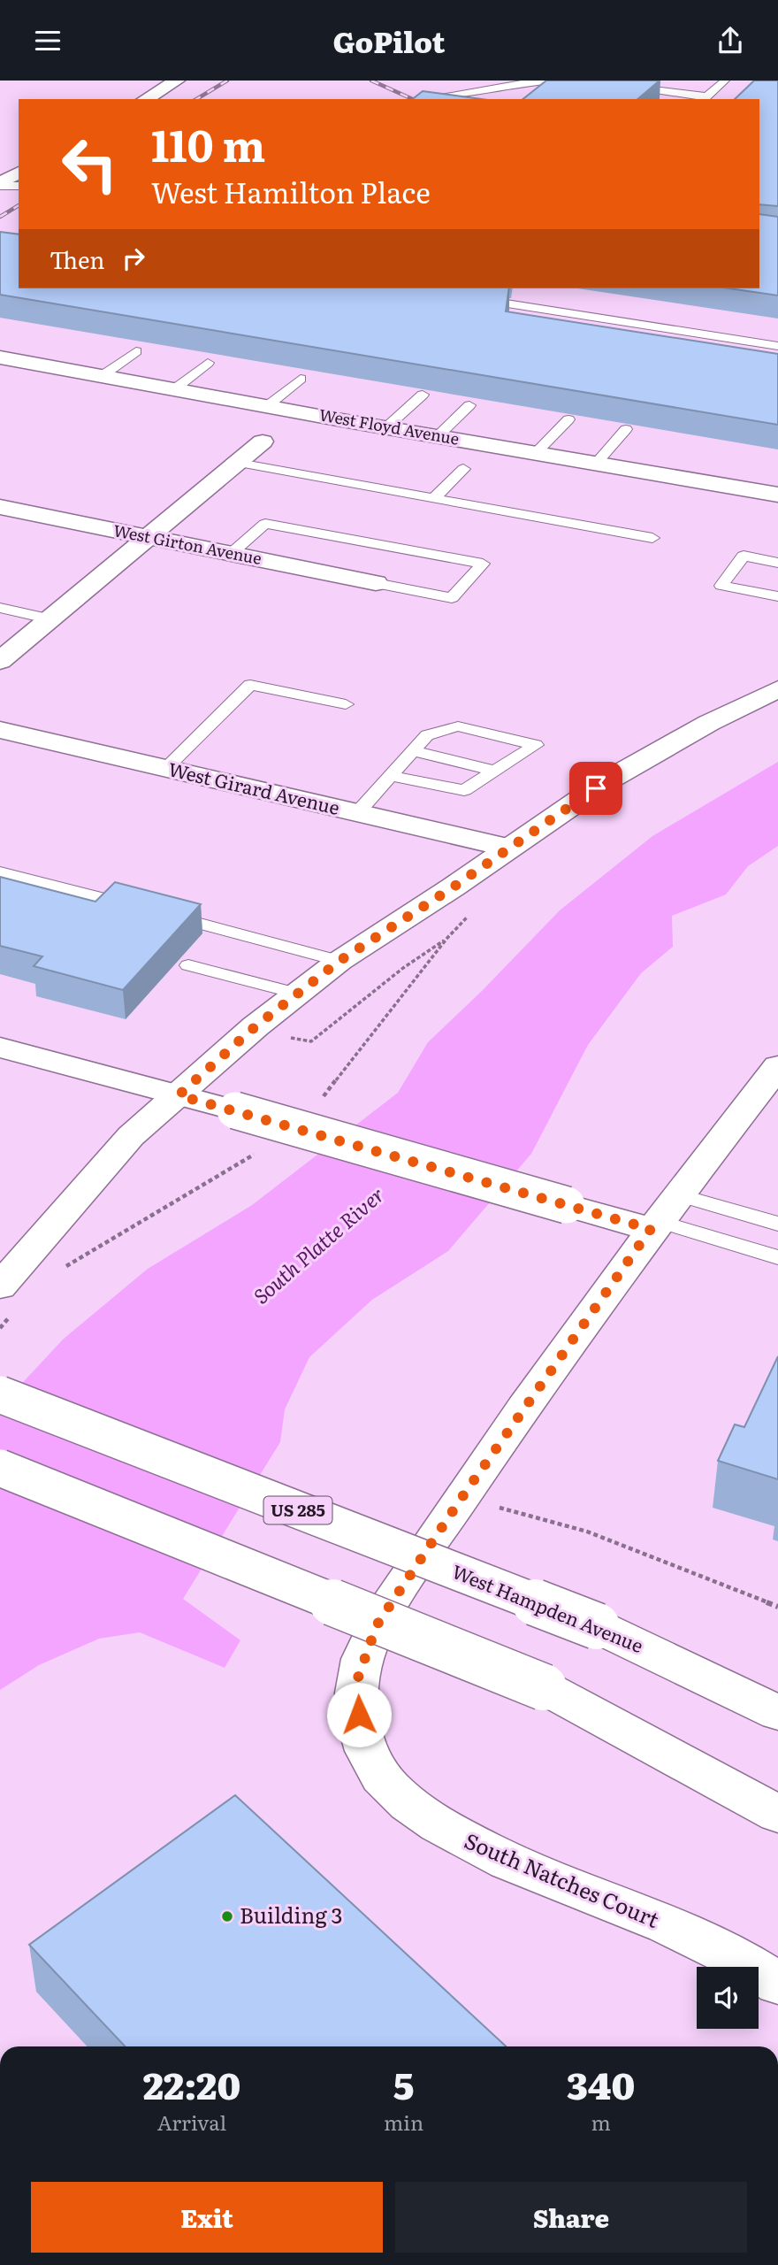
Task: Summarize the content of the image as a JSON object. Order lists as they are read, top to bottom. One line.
{"streets":{"main road":["West Floyd Avenue","West Girton Avenue","West Girard Avenue","US 285","West Hampden Avenue","South Natches Court"]},"water":["South Platte River"],"places":["Building 3"],"page":{"header":"GoPilot","turn":["110 m","West Hamilton Place"],"then":"Then","eta":["22:20","Arrival","5","min","340","m"],"buttons":["Exit","Share"]}}
